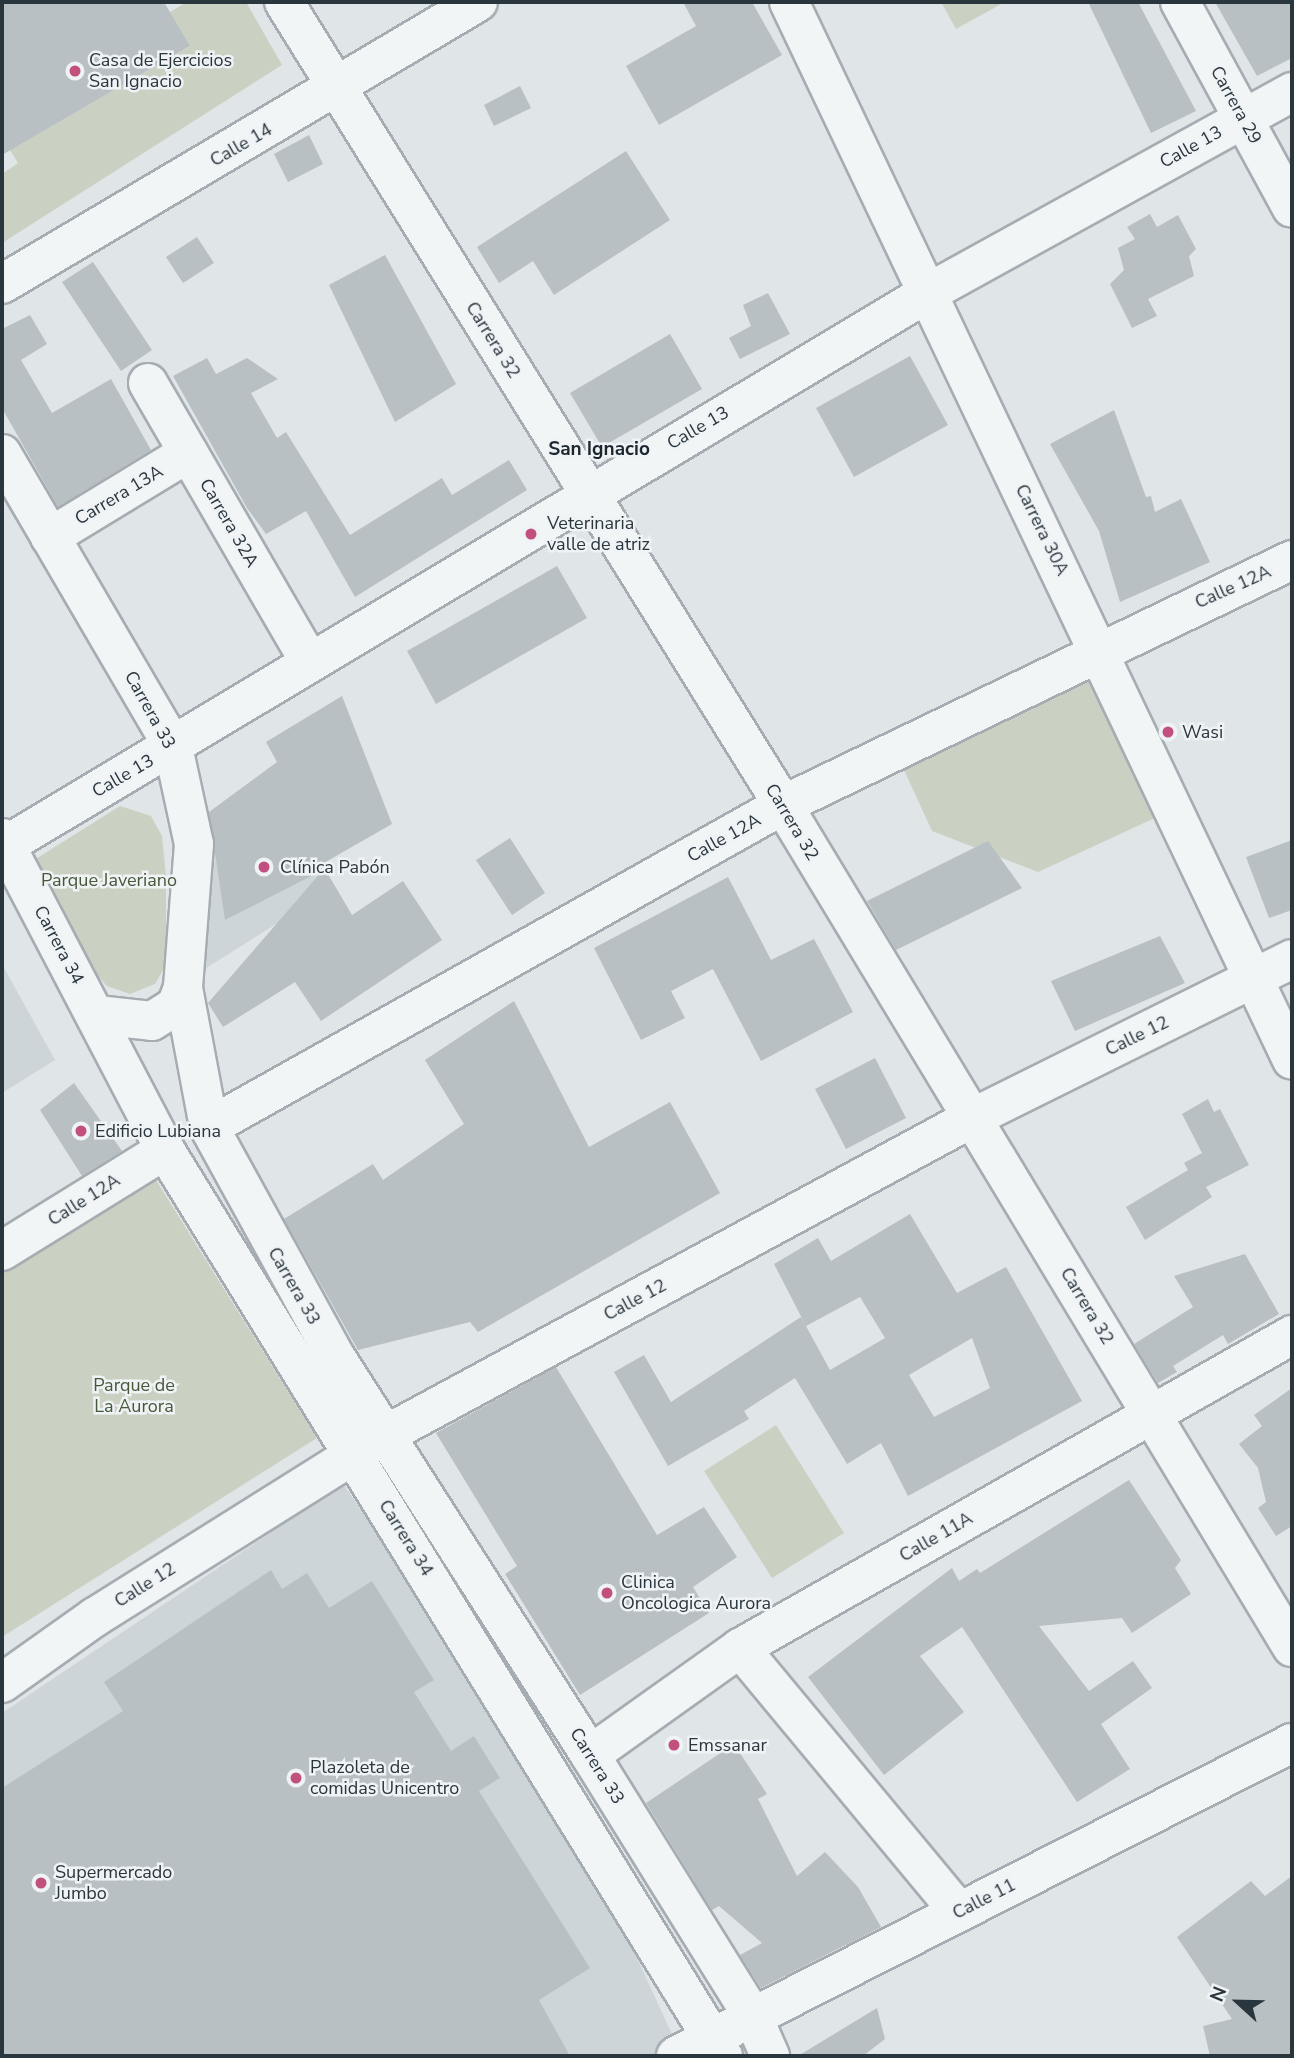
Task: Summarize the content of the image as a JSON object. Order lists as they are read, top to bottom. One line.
{"streets":{"street":["Carrera 29","Calle 14","Calle 13","Carrera 32","Carrera 13A","Carrera 32A","Carrera 30A","Calle 12A","Carrera 33","Carrera 34","Calle 12","Calle 11A","Calle 11"]},"crossings":[["Carrera 29","Calle 13"],["Calle 14","Carrera 32"],["Calle 13","Carrera 32"],["Calle 13","Carrera 32A"],["Calle 13","Carrera 30A"],["Calle 13","Carrera 33"],["Calle 13","Carrera 34"],["Carrera 32","Calle 12A"],["Carrera 32","Calle 12"],["Carrera 32","Calle 11A"],["Carrera 13A","Carrera 32A"],["Carrera 13A","Carrera 33"],["Carrera 30A","Calle 12A"],["Carrera 30A","Calle 12"],["Calle 12A","Carrera 33"],["Calle 12A","Carrera 34"],["Carrera 33","Carrera 34"],["Carrera 33","Calle 12"],["Carrera 33","Calle 11A"],["Carrera 33","Calle 11"],["Carrera 34","Calle 12"],["Carrera 34","Calle 11"]],"districts":["San Ignacio"],"parks":["Parque Javeriano","Parque de La Aurora"],"places":["Casa de Ejercicios San Ignacio","Veterinaria valle de atriz","Wasi","Clínica Pabón","Edificio Lubiana","Clinica Oncologica Aurora","Emssanar","Plazoleta de comidas Unicentro","Supermercado Jumbo"],"north":"left"}
